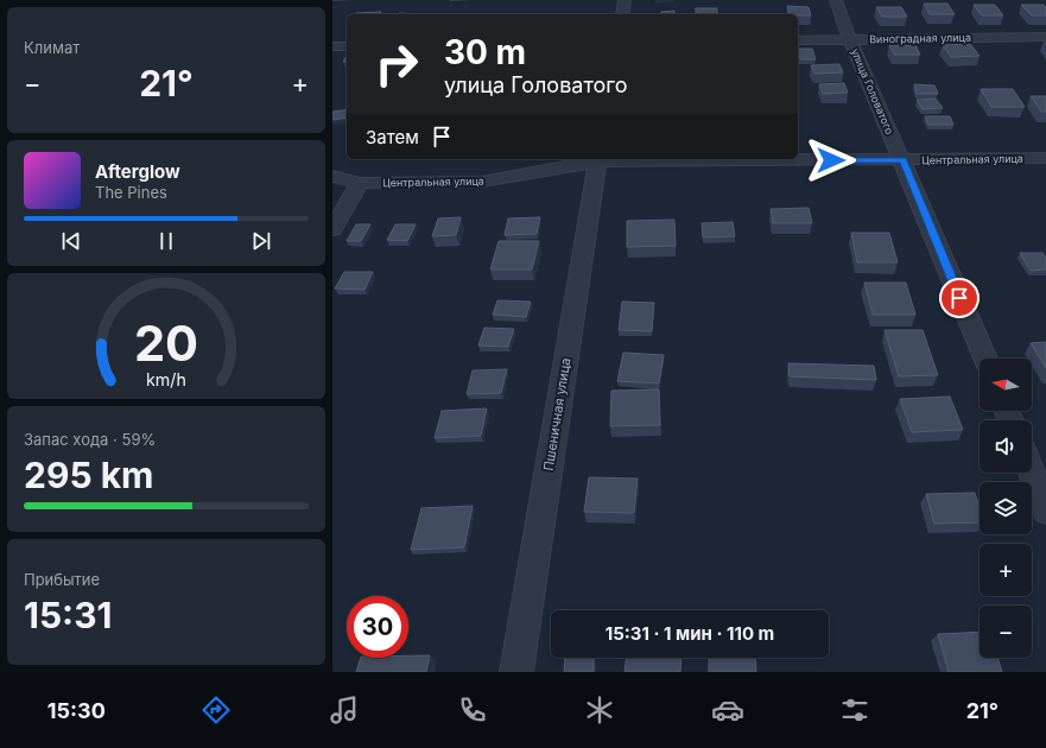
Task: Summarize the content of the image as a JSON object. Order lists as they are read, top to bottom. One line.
{"streets":{"street":["Виноградная улица","улица Головатого","Центральная улица","Пшеничная улица"]},"crossings":[["Виноградная улица","улица Головатого"],["улица Головатого","Центральная улица"],["Центральная улица","Пшеничная улица"]],"north":"left","page":{"tile":["Климат",["Запас хода · 59%","295 km"],["Прибытие","15:31"]],"turn":["30 m","улица Головатого"],"heat":["−","21°","+"],"then":"Затем","song":["Afterglow","The Pines"],"map_buttons":["+","−"],"limit":"30","trip":"15:31 · 1 мин · 110 m","tabs":["15:30","21°"],"gauge":["20","km/h"]}}
